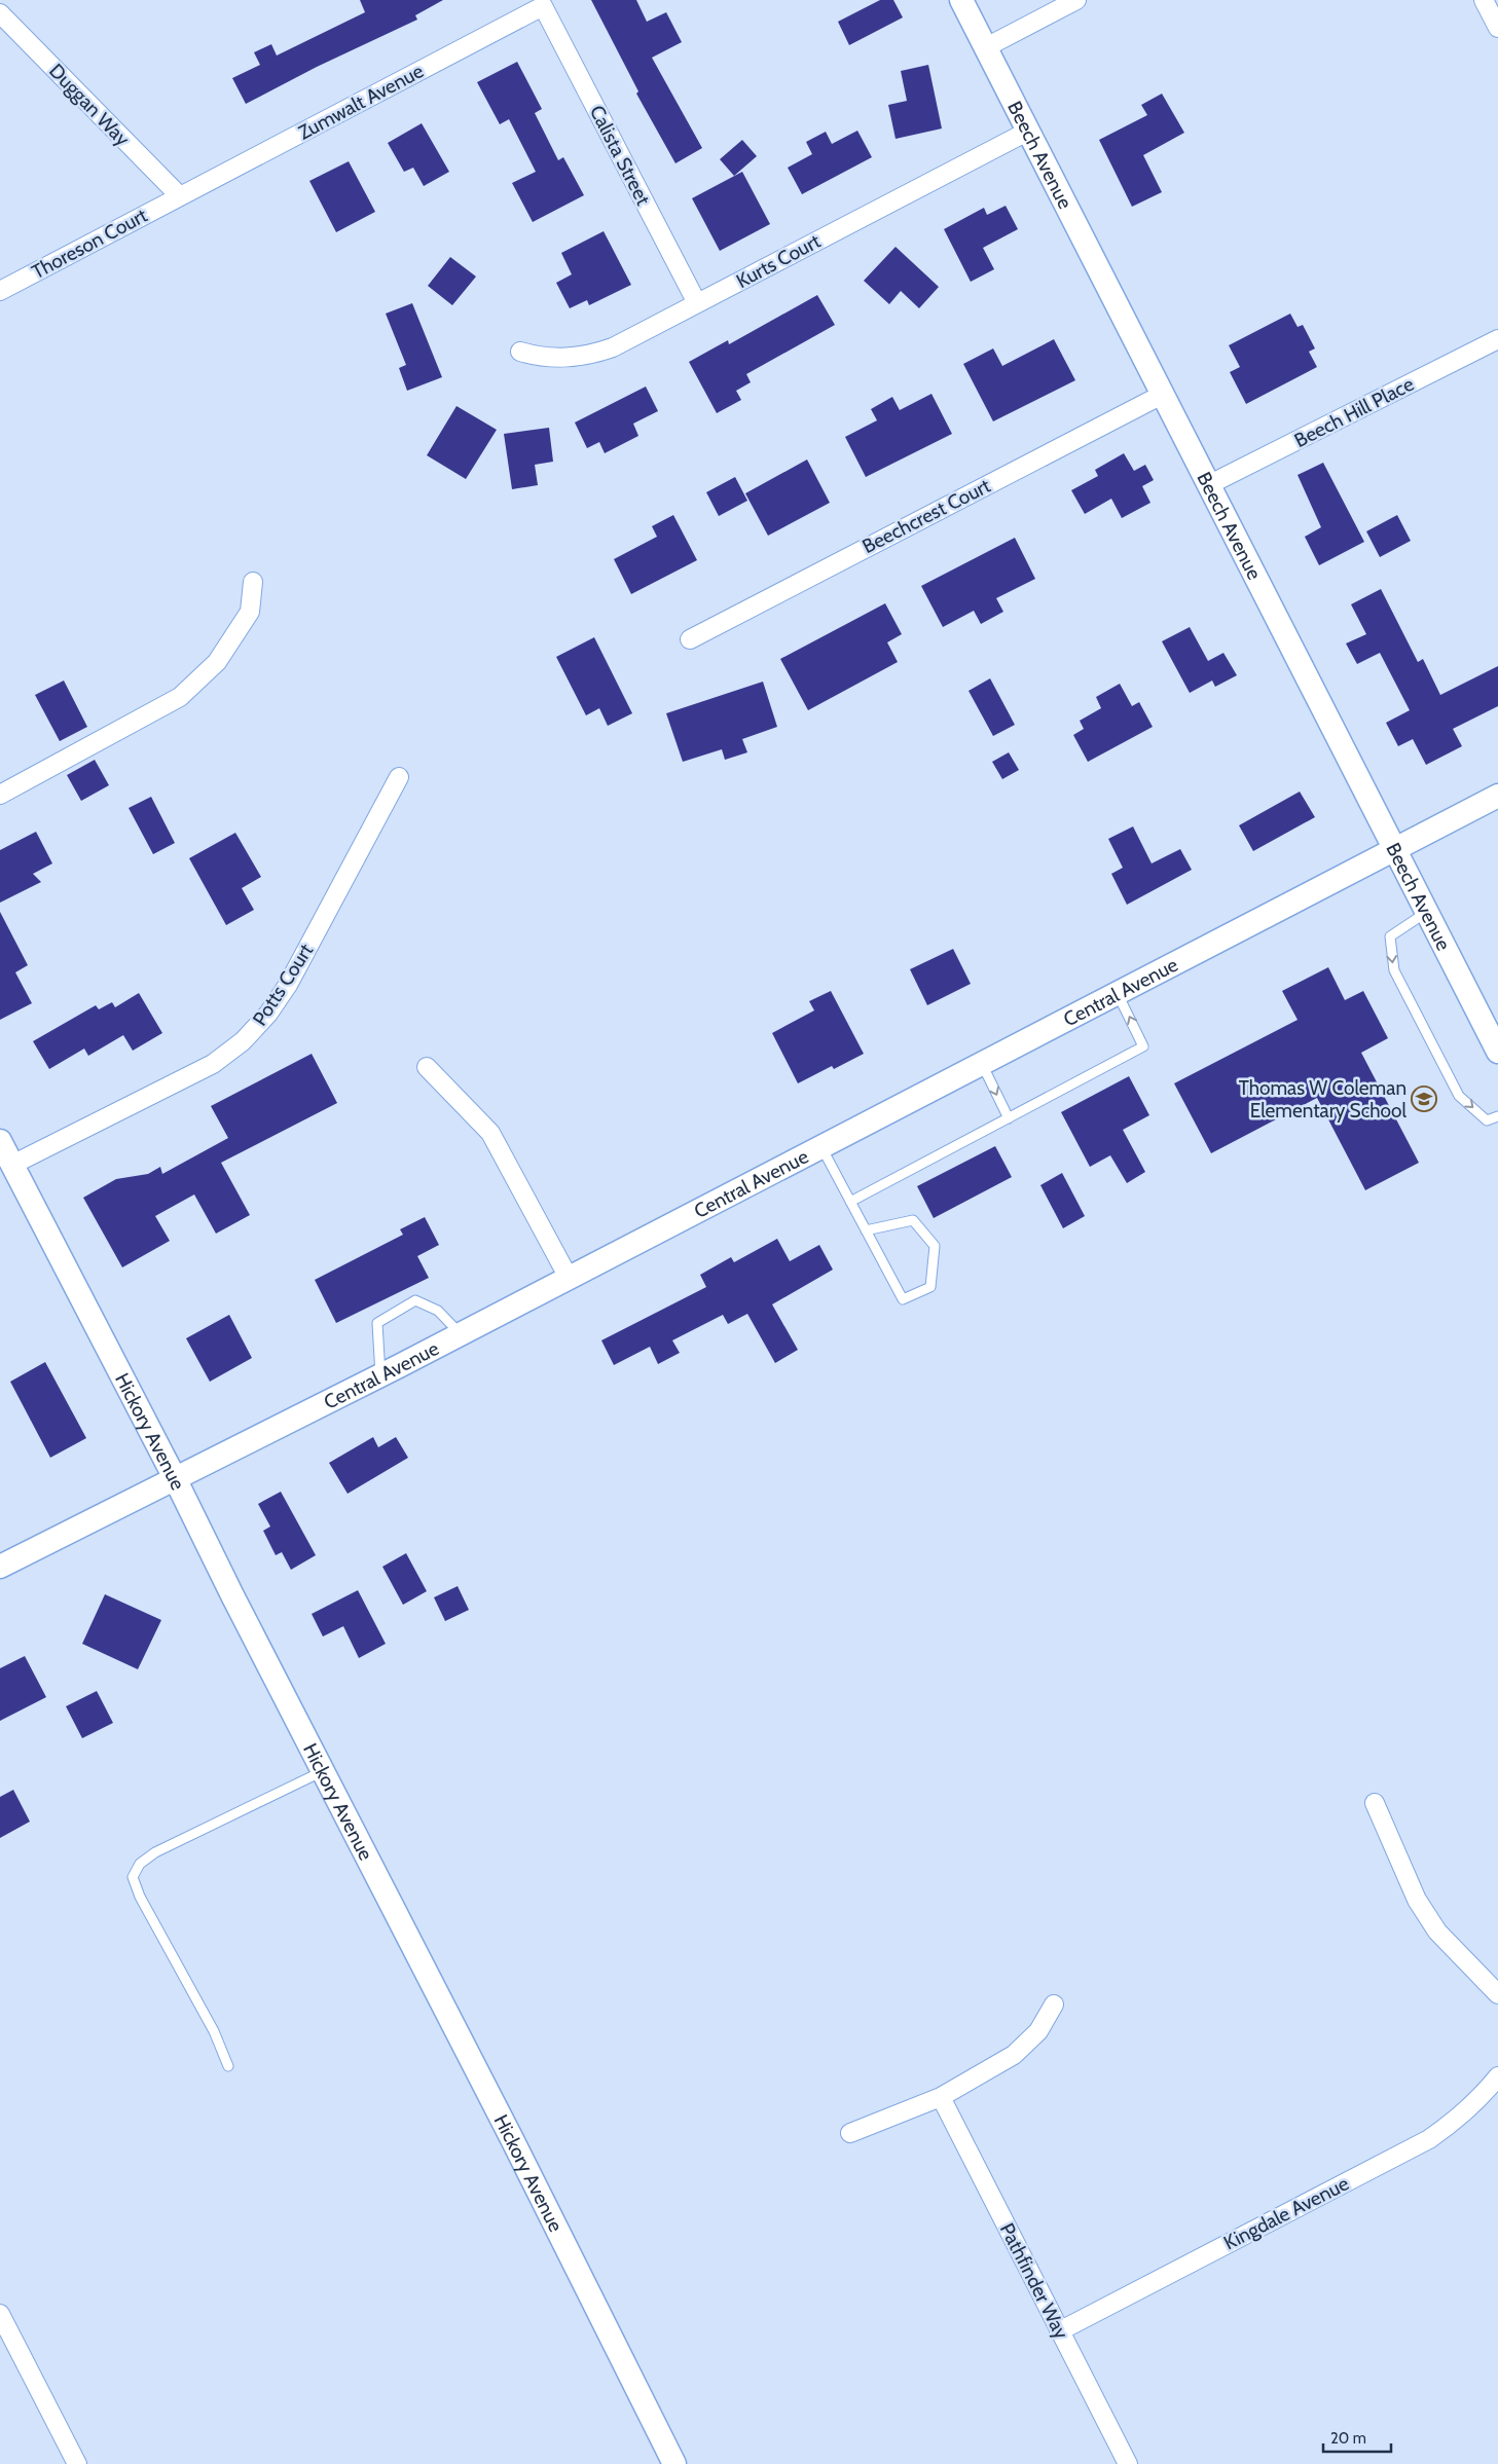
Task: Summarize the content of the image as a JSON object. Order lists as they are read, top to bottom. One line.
{"streets":{"street":["Zumwalt Avenue","Duggan Way","Beech Avenue","Calista Street","Thoreson Court","Kurts Court","Beech Hill Place","Beechcrest Court","Potts Court","Central Avenue","Hickory Avenue","Kingdale Avenue","Pathfinder Way"]},"crossings":[["Zumwalt Avenue","Duggan Way"],["Zumwalt Avenue","Calista Street"],["Zumwalt Avenue","Thoreson Court"],["Duggan Way","Thoreson Court"],["Beech Avenue","Kurts Court"],["Beech Avenue","Beech Hill Place"],["Beech Avenue","Beechcrest Court"],["Beech Avenue","Central Avenue"],["Calista Street","Kurts Court"],["Potts Court","Hickory Avenue"],["Central Avenue","Hickory Avenue"],["Kingdale Avenue","Pathfinder Way"]],"places":{"school or university":["Thomas W Coleman Elementary School"]},"scale_bar":"20 m"}
